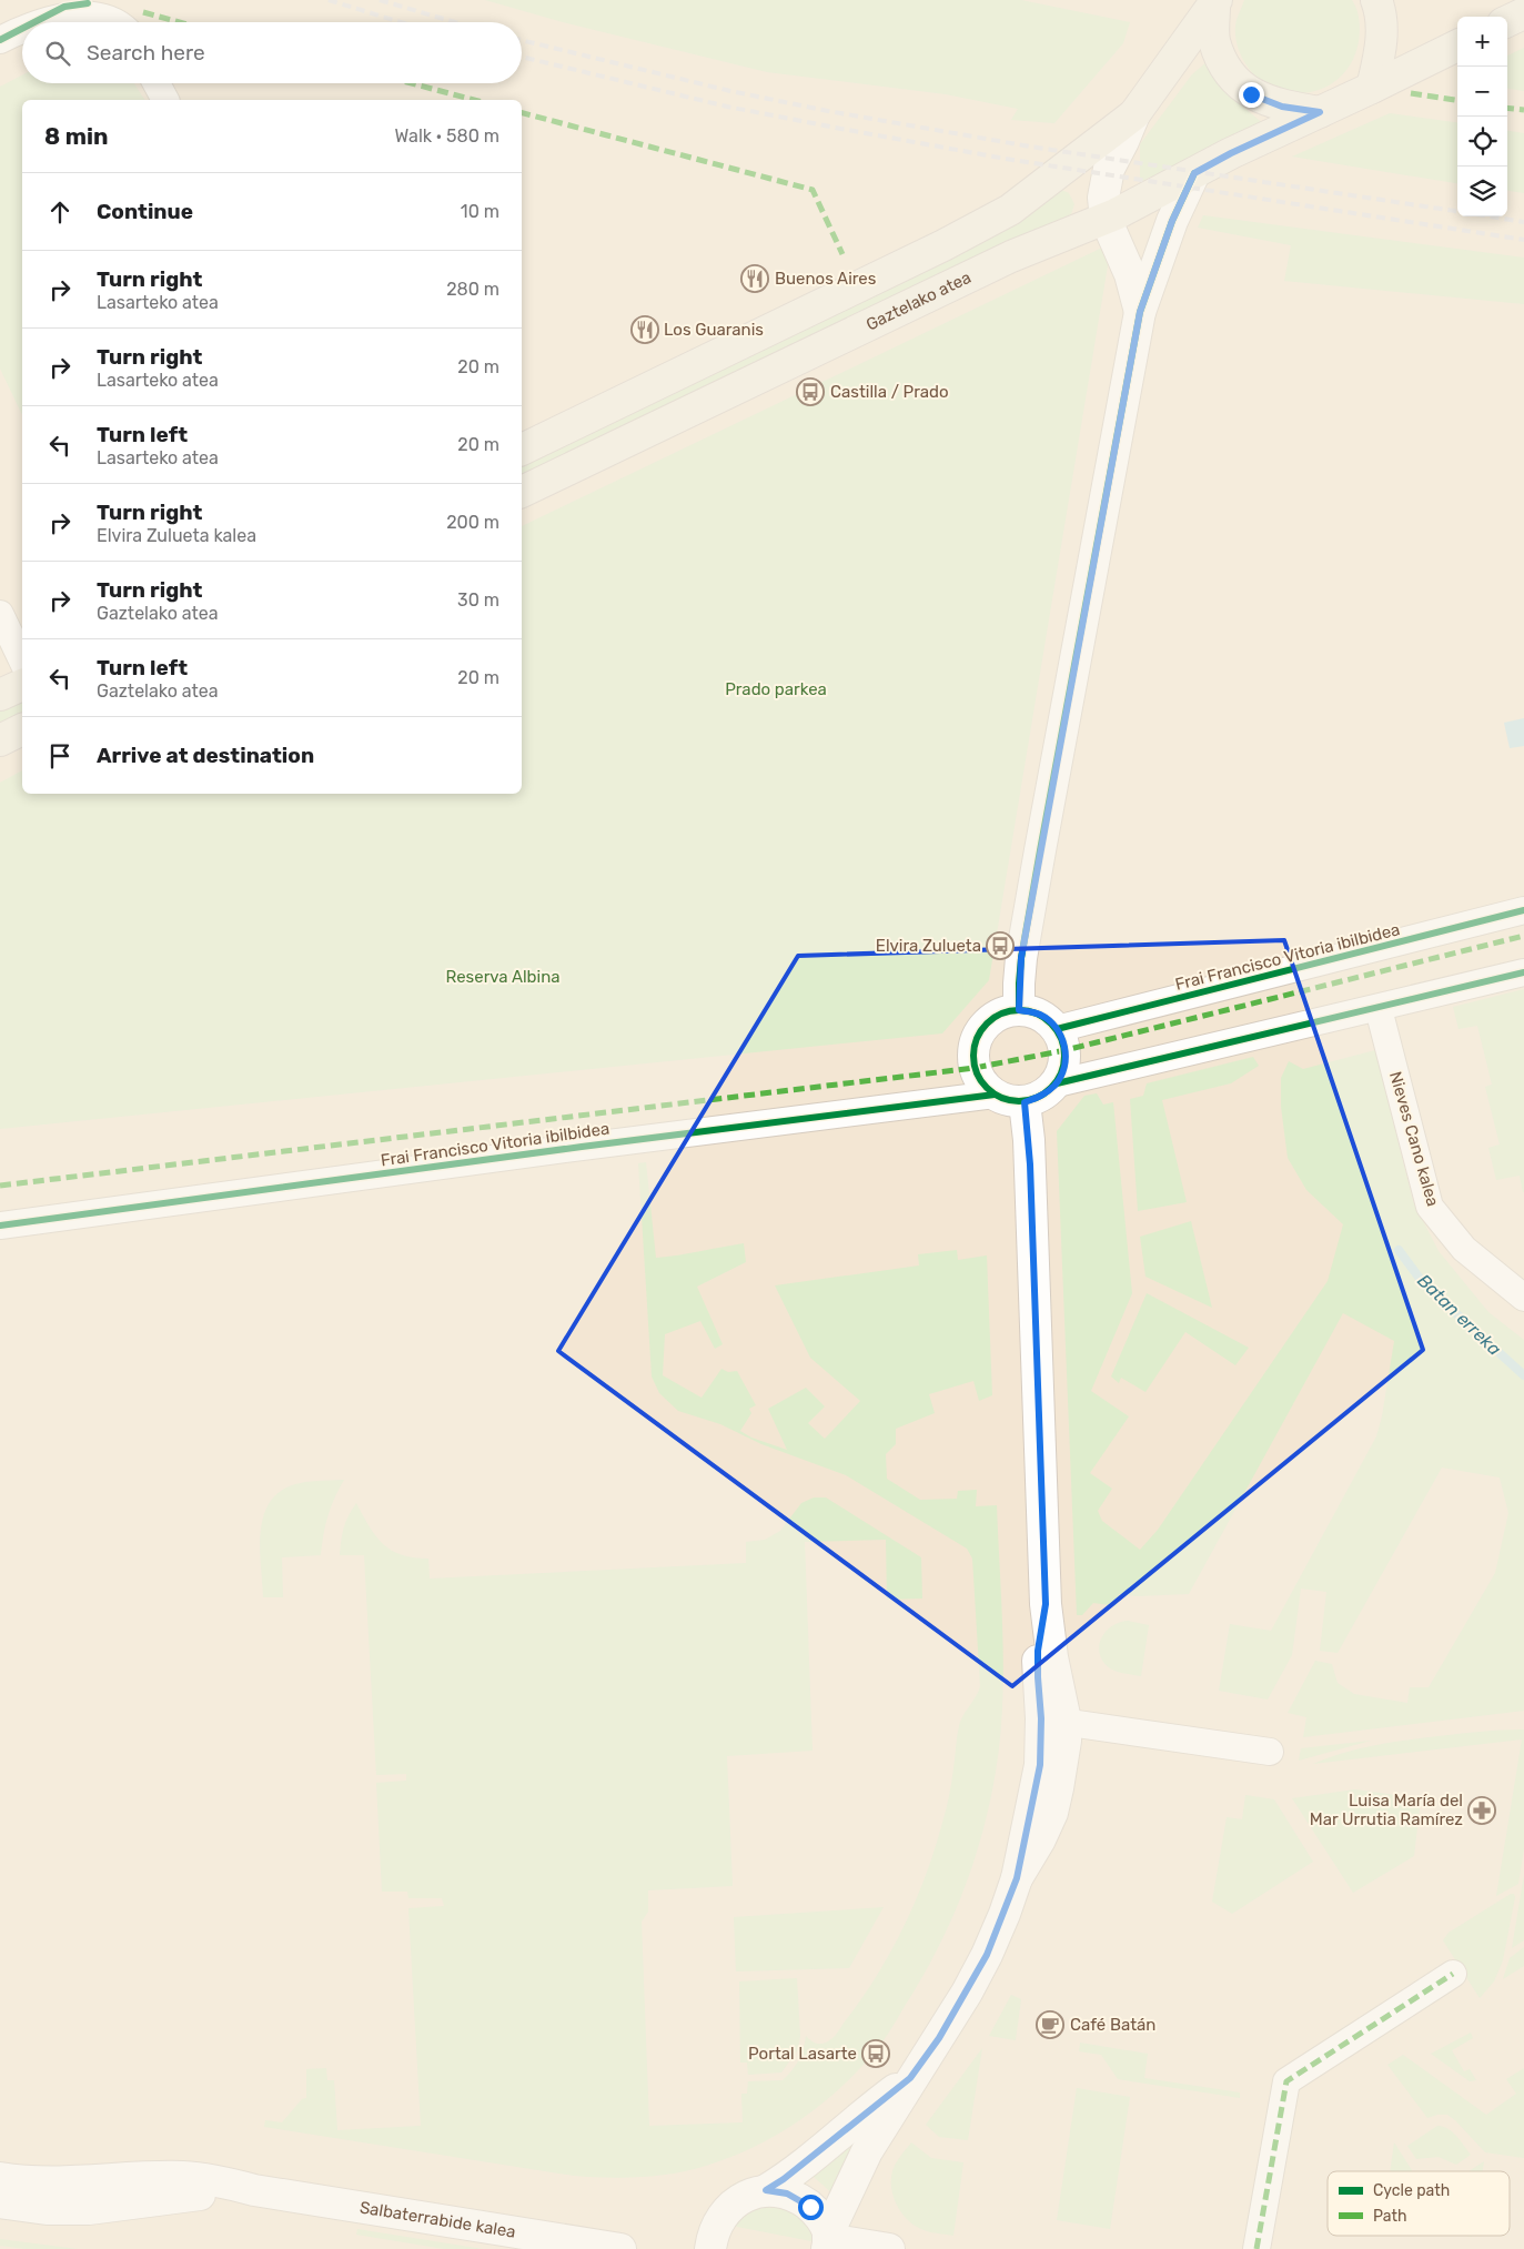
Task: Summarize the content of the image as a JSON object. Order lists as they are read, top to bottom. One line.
{"streets":{"main road":["Gaztelako atea"],"street":["Frai Francisco Vitoria ibilbidea","Nieves Cano kalea","Salbaterrabide kalea"]},"water":["Batan erreka"],"parks":["Prado parkea","Reserva Albina"],"places":{"restaurant":["Buenos Aires","Los Guaranis"],"bus stop":["Castilla / Prado","Elvira Zulueta","Portal Lasarte"],"pharmacy":["Luisa María del Mar Urrutia Ramírez"],"cafe":["Café Batán"]},"legend":["Cycle path","Path"],"page":{"map_buttons":["+","−"],"search":"Search here","heading":["8 min","Walk · 580 m"],"list":[["Continue","10 m"],["Turn right","Lasarteko atea","280 m"],["Turn right","Lasarteko atea","20 m"],["Turn left","Lasarteko atea","20 m"],["Turn right","Elvira Zulueta kalea","200 m"],["Turn right","Gaztelako atea","30 m"],["Turn left","Gaztelako atea","20 m"],"Arrive at destination"]}}
